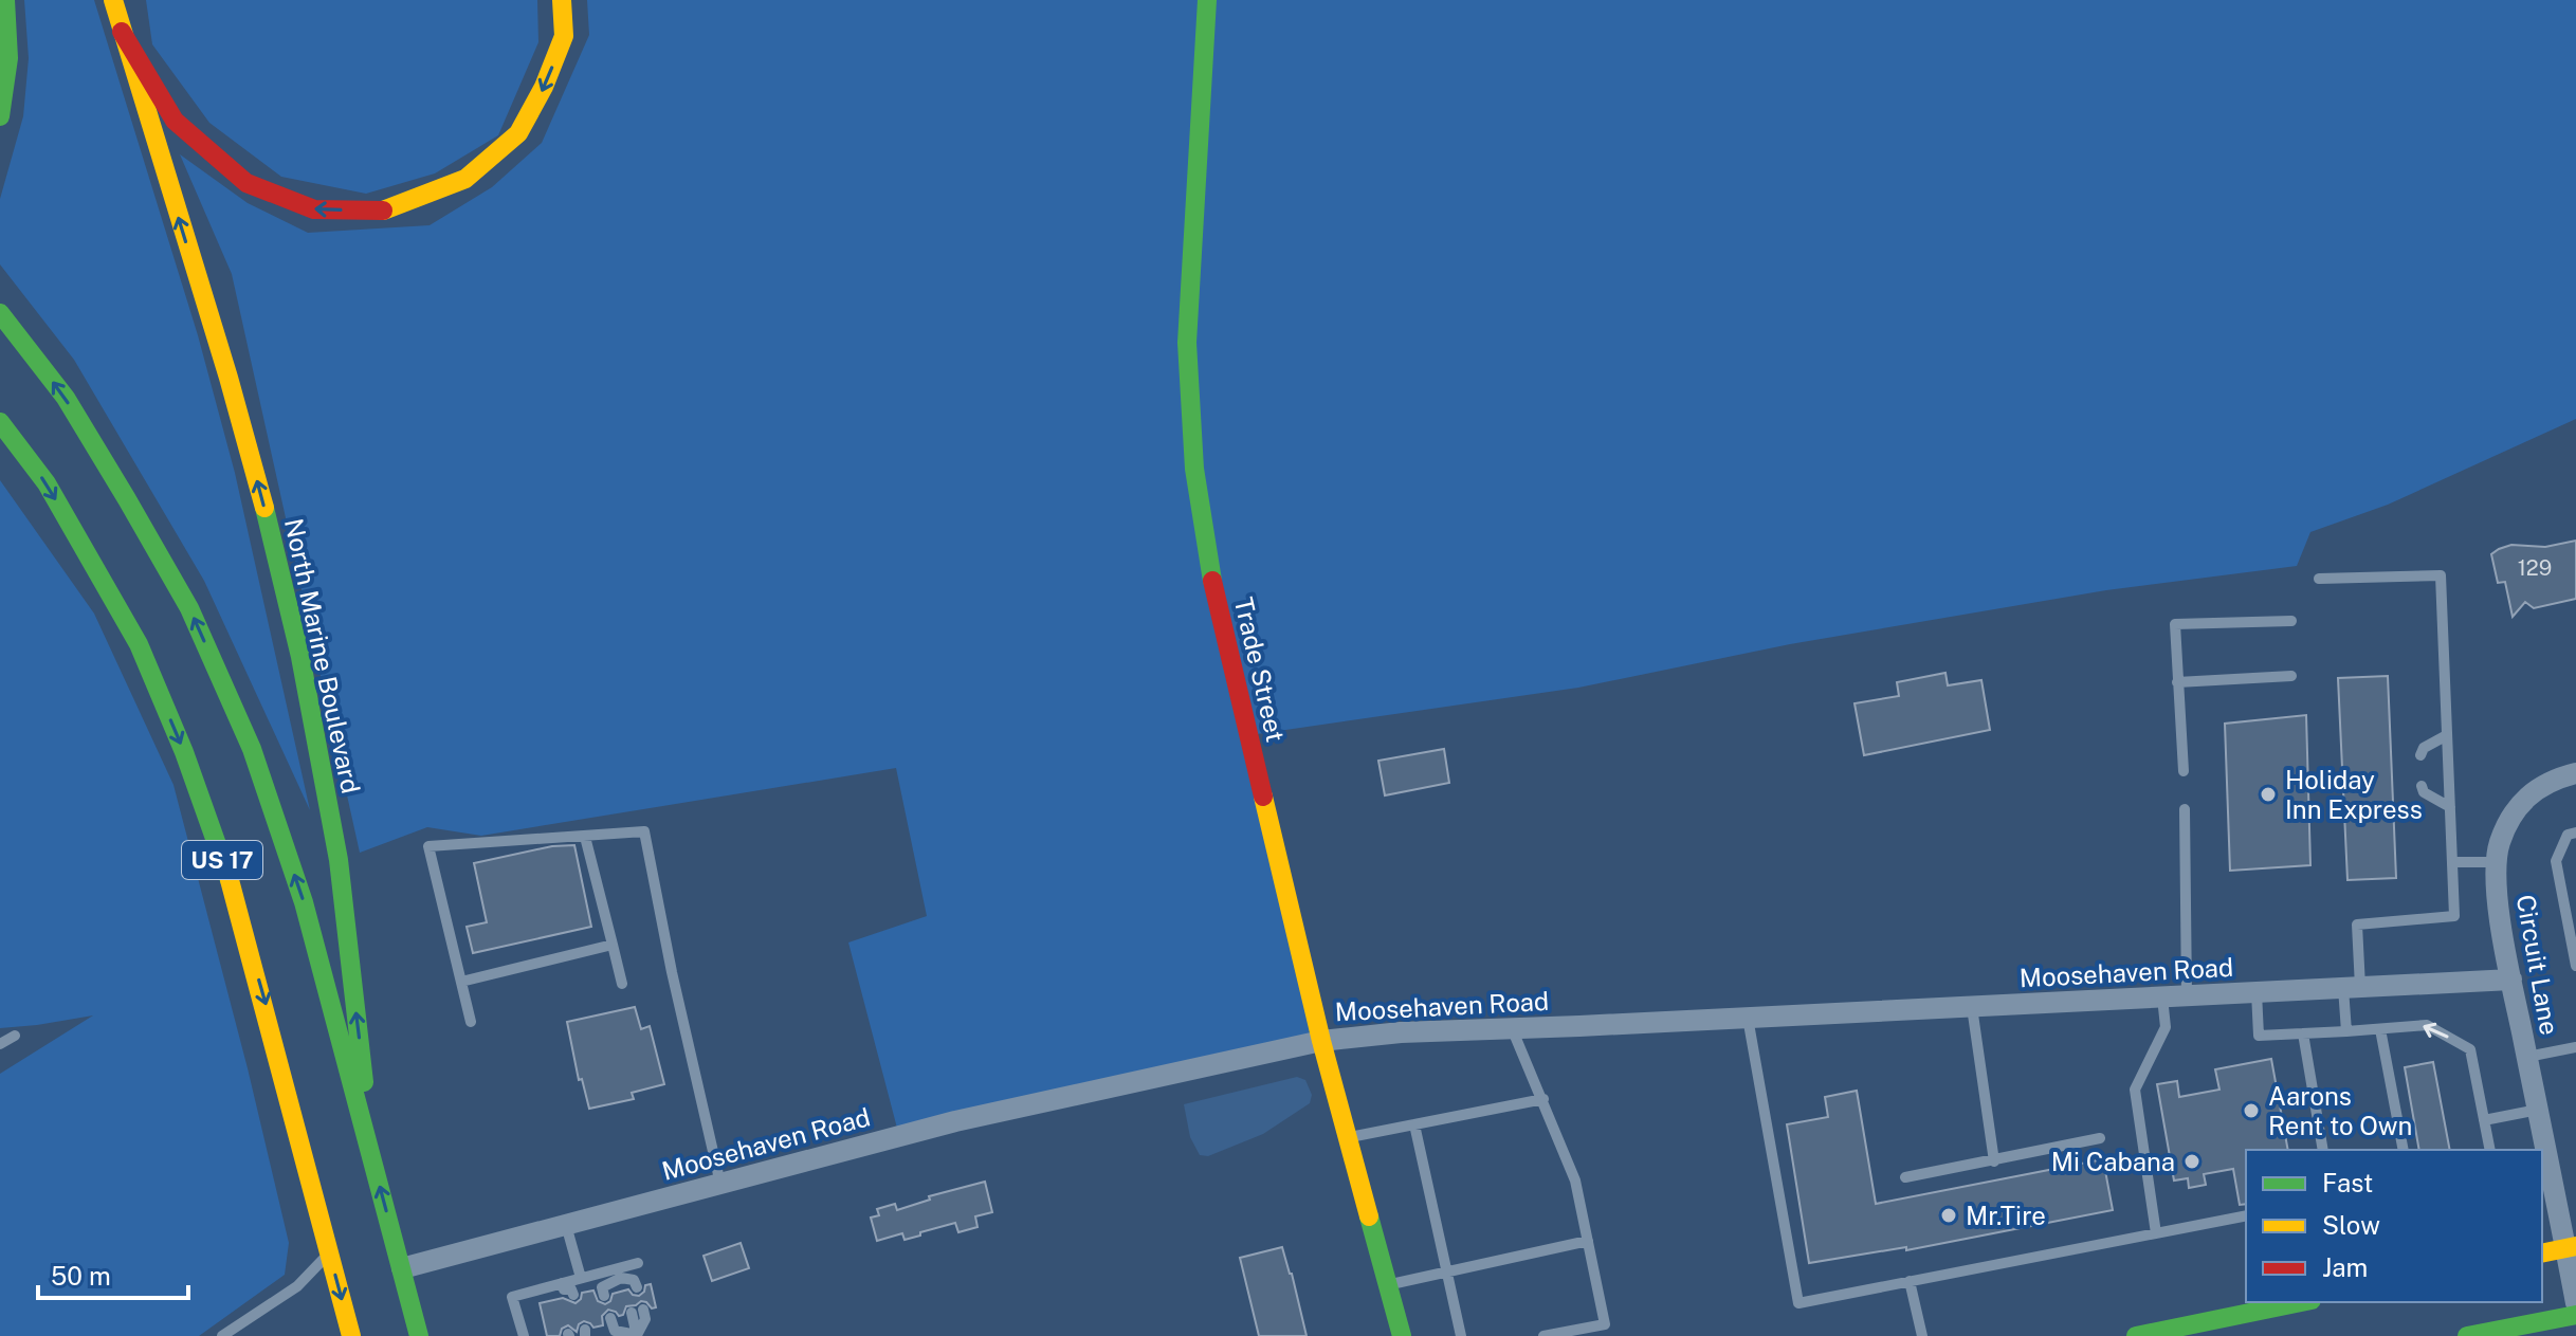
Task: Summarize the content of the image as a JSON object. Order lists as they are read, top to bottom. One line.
{"streets":{"main road":["North Marine Boulevard","Trade Street","US 17"],"street":["Circuit Lane","Moosehaven Road"]},"crossings":[["North Marine Boulevard","US 17"],["North Marine Boulevard","Moosehaven Road"],["Trade Street","Moosehaven Road"],["Circuit Lane","Moosehaven Road"]],"places":["Holiday Inn Express","Aarons Rent to Own","Mi Cabana","Mr.Tire"],"house_numbers":["129"],"legend":["Fast","Slow","Jam"],"scale_bar":"50 m"}
